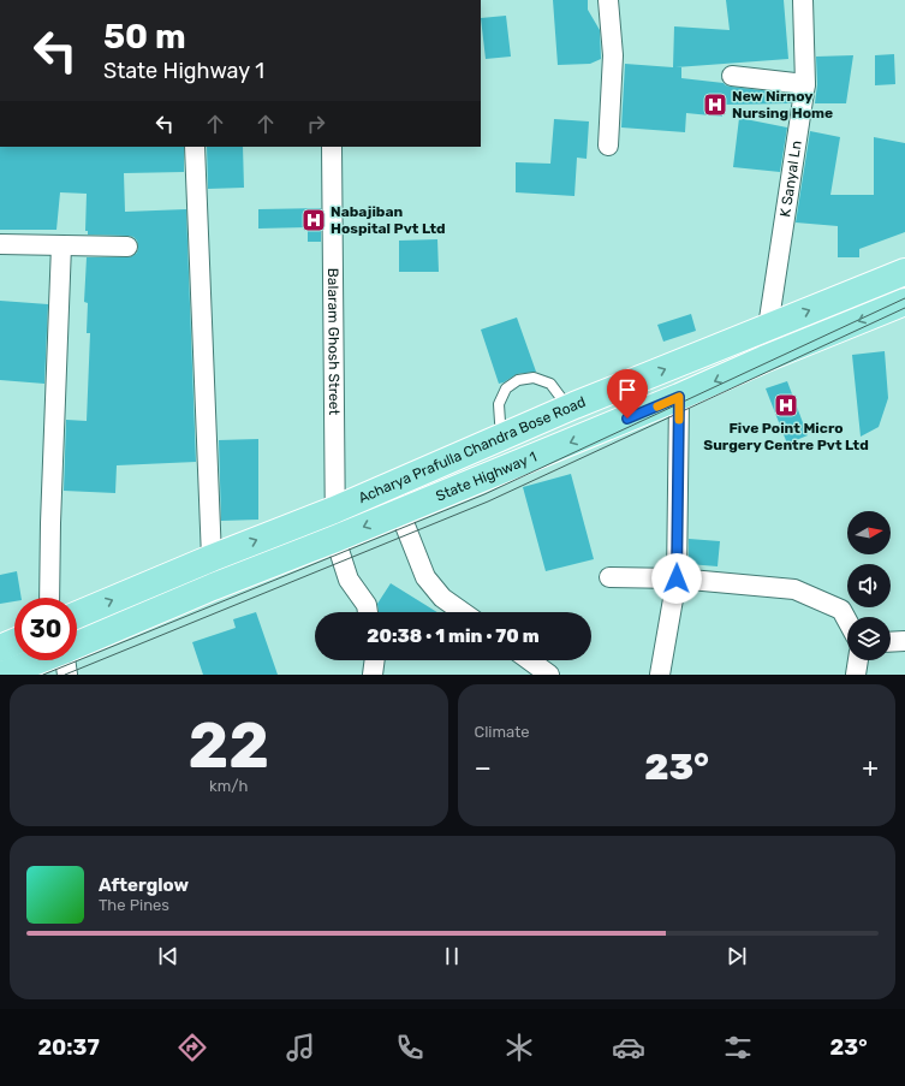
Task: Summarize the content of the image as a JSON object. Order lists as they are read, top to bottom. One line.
{"streets":{"main road":["Acharya Prafulla Chandra Bose Road","State Highway 1"],"street":["K Sanyal Ln","Balaram Ghosh Street"]},"crossings":[["K Sanyal Ln","Acharya Prafulla Chandra Bose Road"],["Balaram Ghosh Street","Acharya Prafulla Chandra Bose Road"],["Balaram Ghosh Street","State Highway 1"]],"one_way":["Acharya Prafulla Chandra Bose Road","State Highway 1"],"places":{"hospital":["New Nirnoy Nursing Home","Nabajiban Hospital Pvt Ltd","Five Point Micro Surgery Centre Pvt Ltd"]},"north":"right","page":{"turn":["50 m","State Highway 1"],"limit":"30","trip":"20:38 · 1 min · 70 m","tile":[["22","km/h"],"Climate"],"heat":["−","23°","+"],"song":["Afterglow","The Pines"],"tabs":["20:37","23°"]}}
